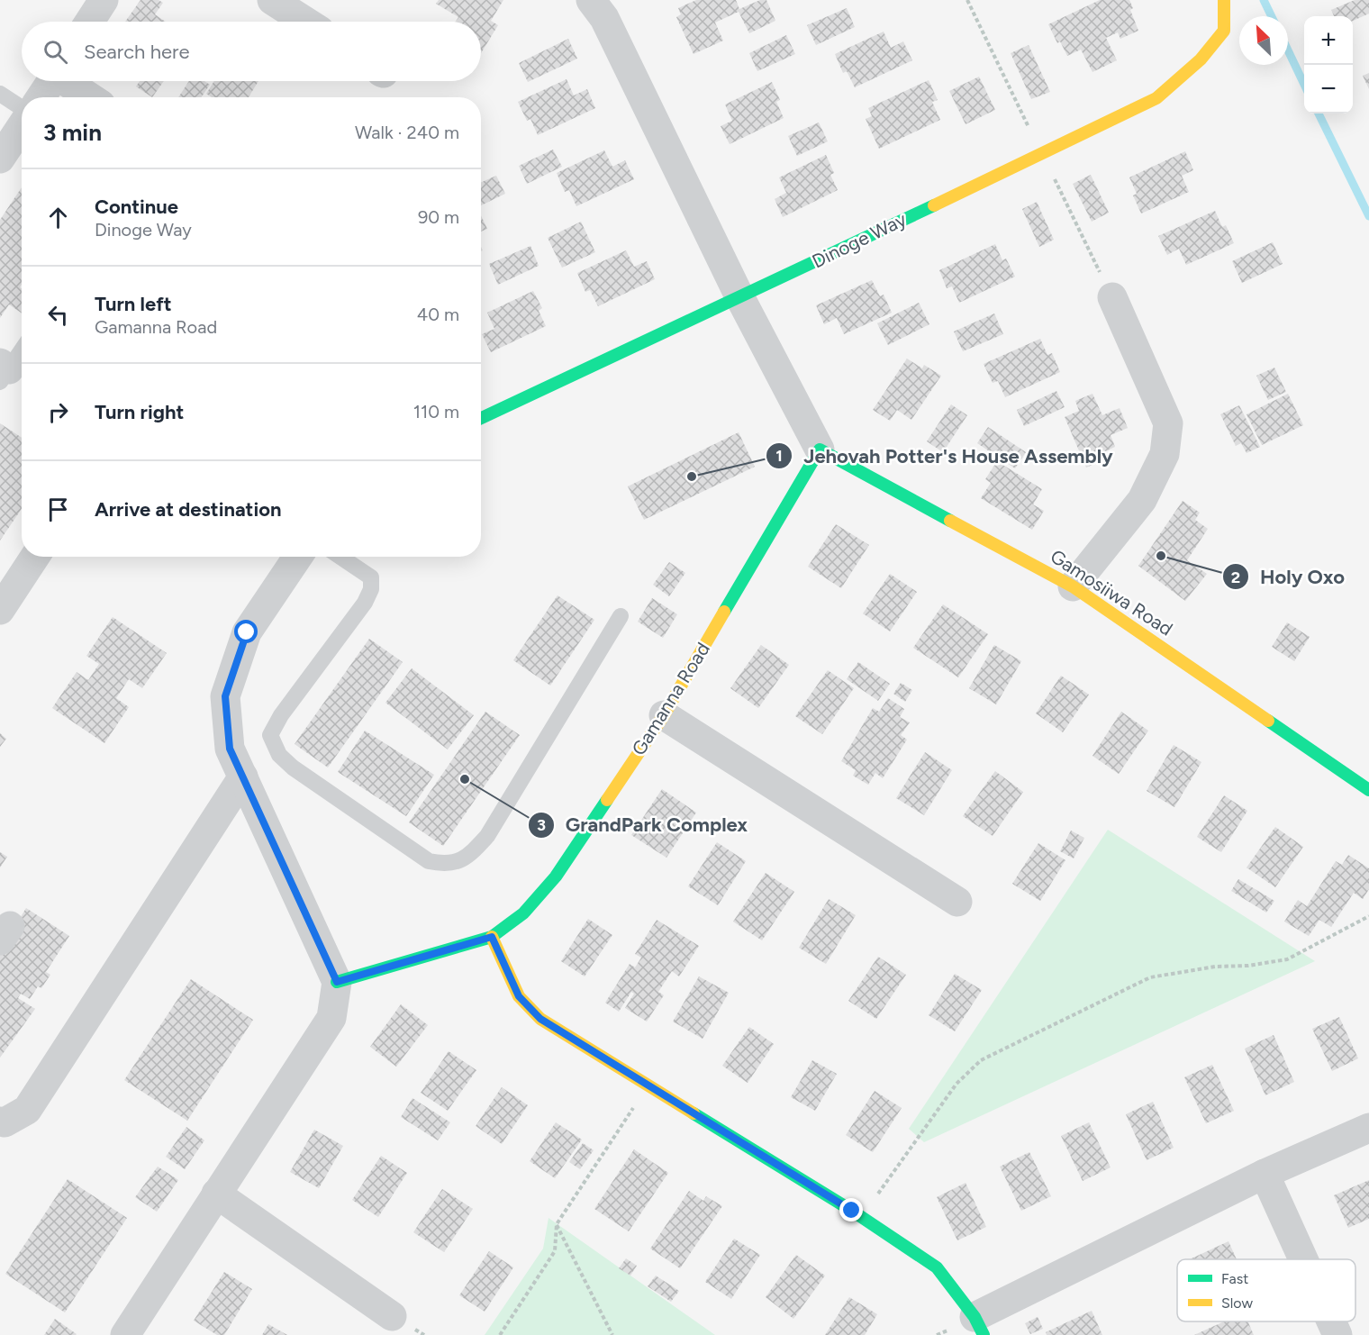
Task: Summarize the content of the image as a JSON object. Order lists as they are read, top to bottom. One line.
{"streets":{"street":["Dinoge Way","Gamosiiwa Road","Gamanna Road"]},"crossings":[["Gamosiiwa Road","Gamanna Road"]],"places":["Jehovah Potter's House Assembly","Holy Oxo","GrandPark Complex"],"legend":["Fast","Slow"],"north":"top left","page":{"map_buttons":["+","−"],"search":"Search here","heading":["3 min","Walk · 240 m"],"list":[["Continue","Dinoge Way","90 m"],["Turn left","Gamanna Road","40 m"],["Turn right","110 m"],"Arrive at destination"]}}
